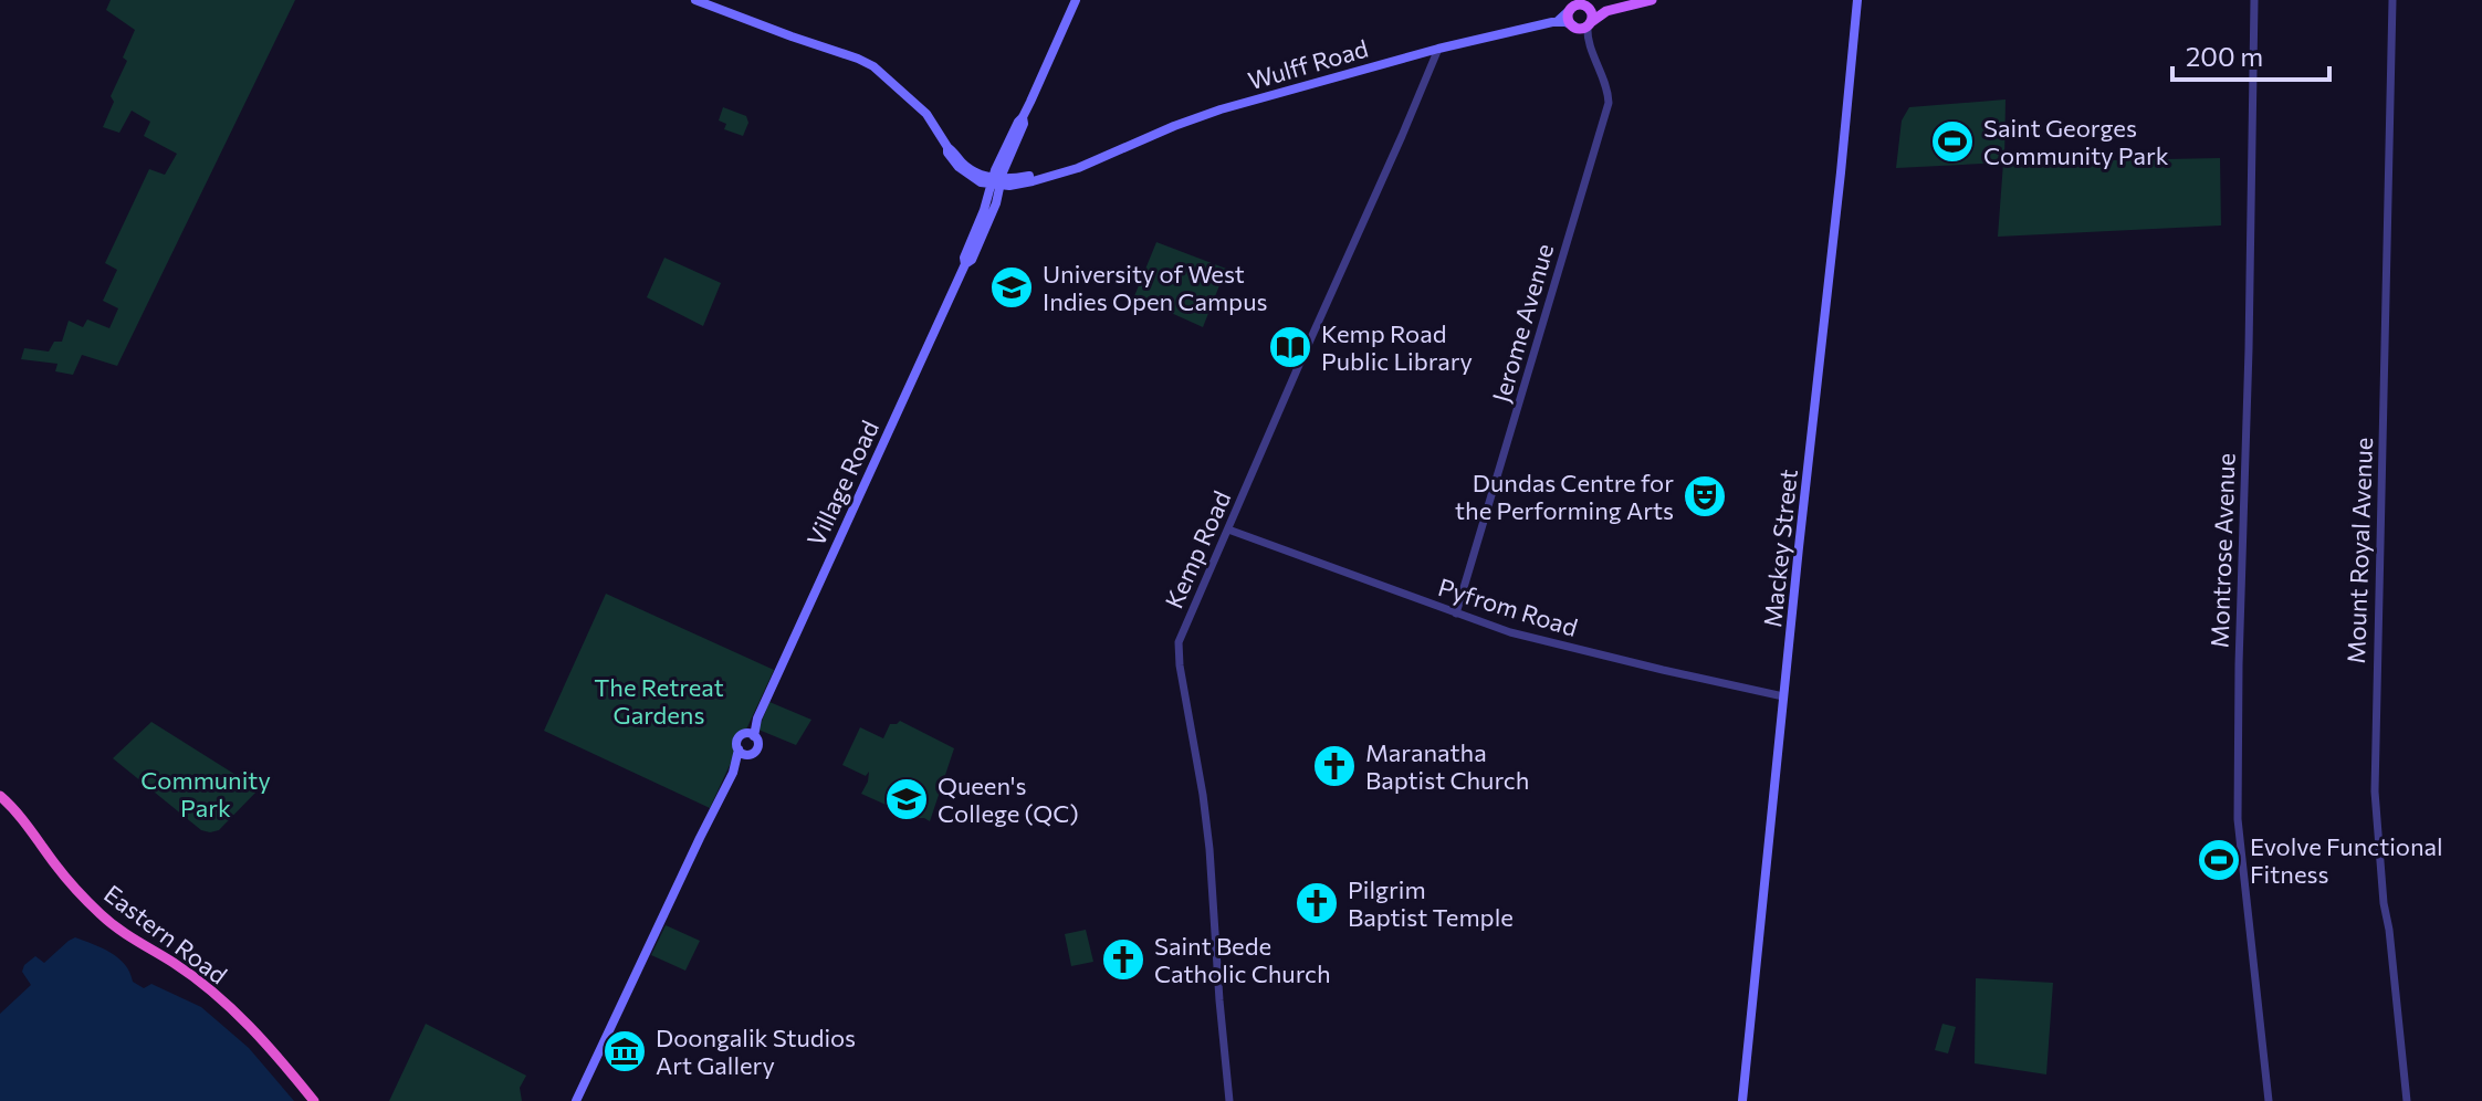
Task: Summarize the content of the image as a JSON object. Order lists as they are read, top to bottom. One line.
{"streets":{"highway":["Eastern Road"],"main road":["Wulff Road","Village Road","Mackey Street"],"street":["Jerome Avenue","Kemp Road","Montrose Avenue","Mount Royal Avenue","Pyfrom Road"]},"crossings":[["Wulff Road","Jerome Avenue"],["Wulff Road","Village Road"],["Wulff Road","Kemp Road"],["Jerome Avenue","Pyfrom Road"],["Mackey Street","Pyfrom Road"],["Kemp Road","Pyfrom Road"]],"parks":["The Retreat Gardens","Community Park"],"places":{"sports":["Saint Georges Community Park","Evolve Functional Fitness"],"school or university":["University of West Indies Open Campus","Queen's College (QC)"],"library":["Kemp Road Public Library"],"theatre":["Dundas Centre for the Performing Arts"],"church":["Maranatha Baptist Church","Pilgrim Baptist Temple","Saint Bede Catholic Church"],"museum":["Doongalik Studios Art Gallery"]},"scale_bar":"200 m"}
